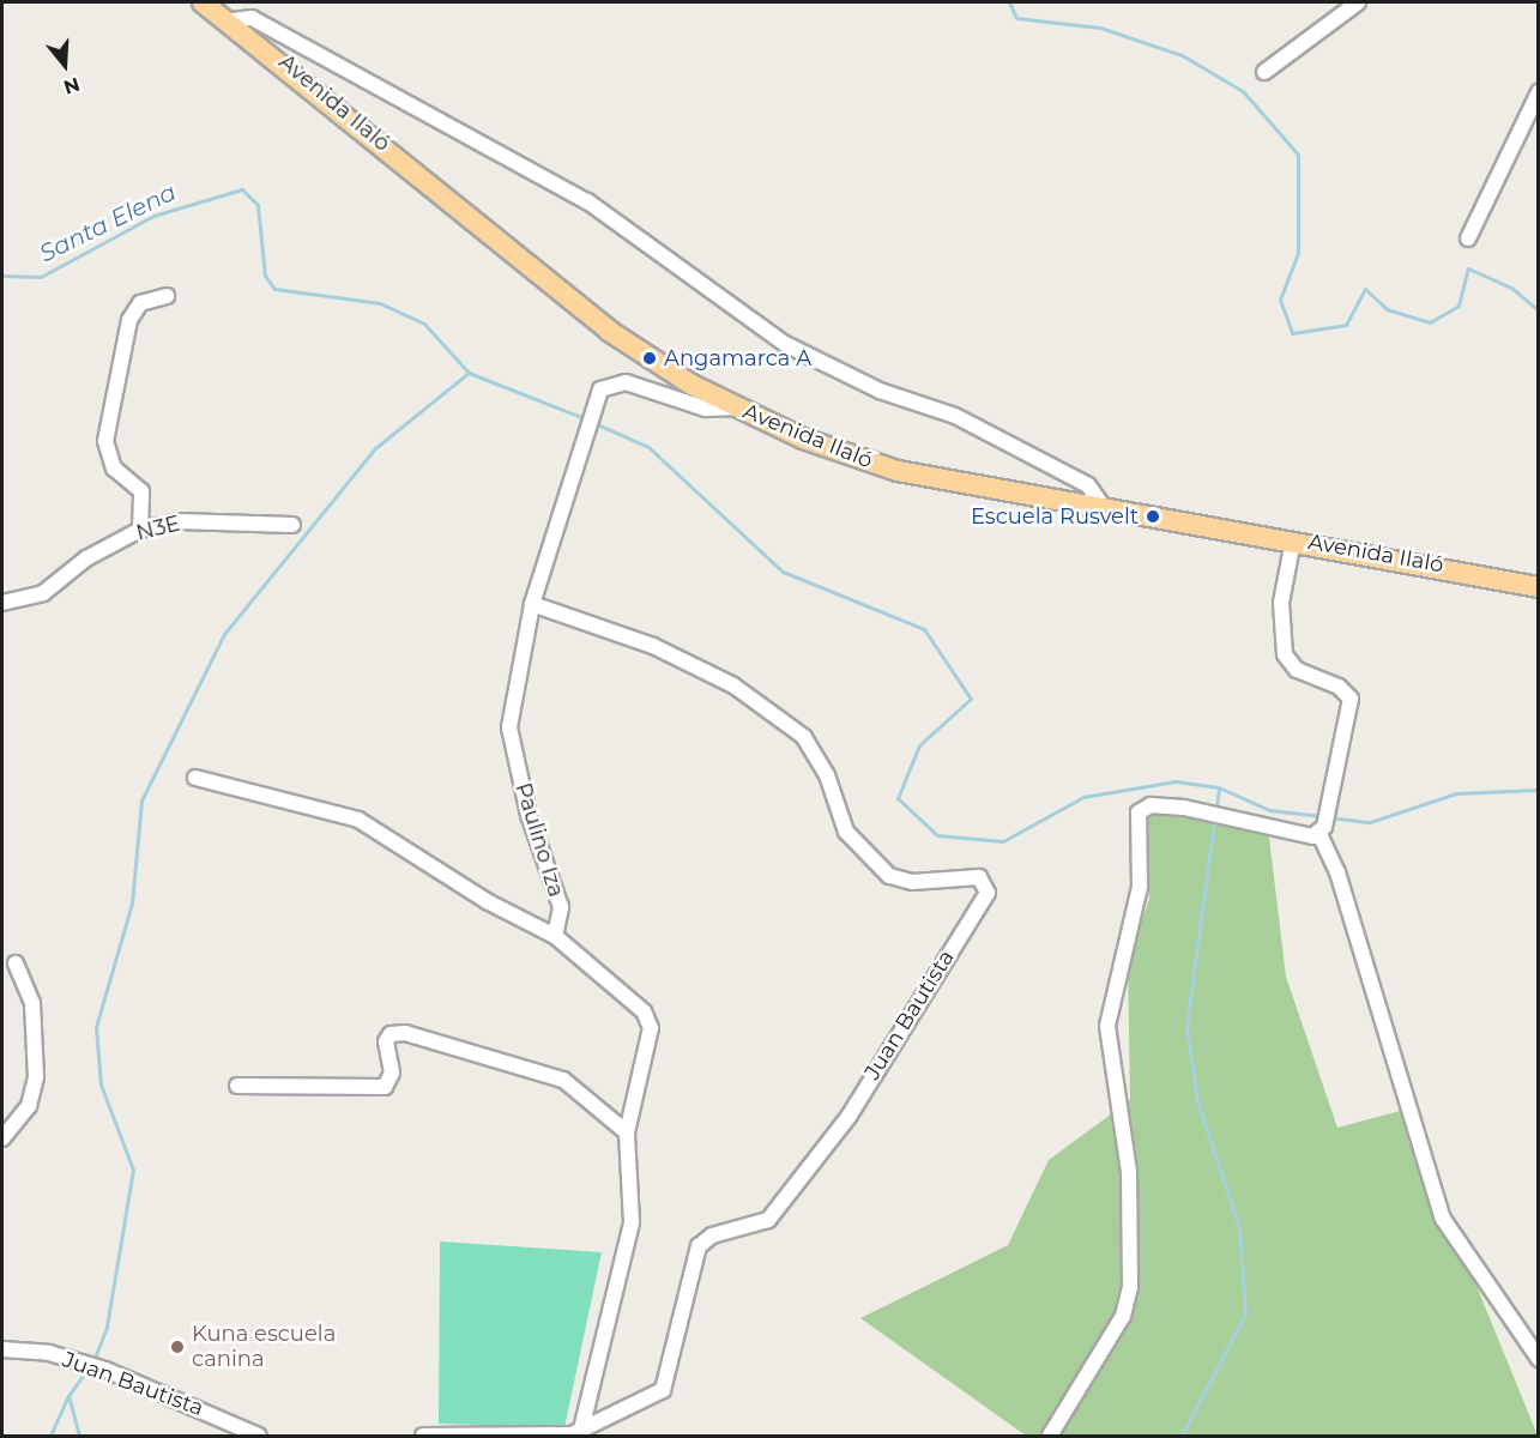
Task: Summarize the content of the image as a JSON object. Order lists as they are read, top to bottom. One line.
{"streets":{"main road":["Avenida Ilaló"],"street":["N3E","Paulino Iza","Juan Bautista"]},"crossings":[["Avenida Ilaló","Paulino Iza"],["Paulino Iza","Juan Bautista"]],"water":["Santa Elena"],"places":["Angamarca A","Escuela Rusvelt","Kuna escuela canina"],"north":"bottom"}
